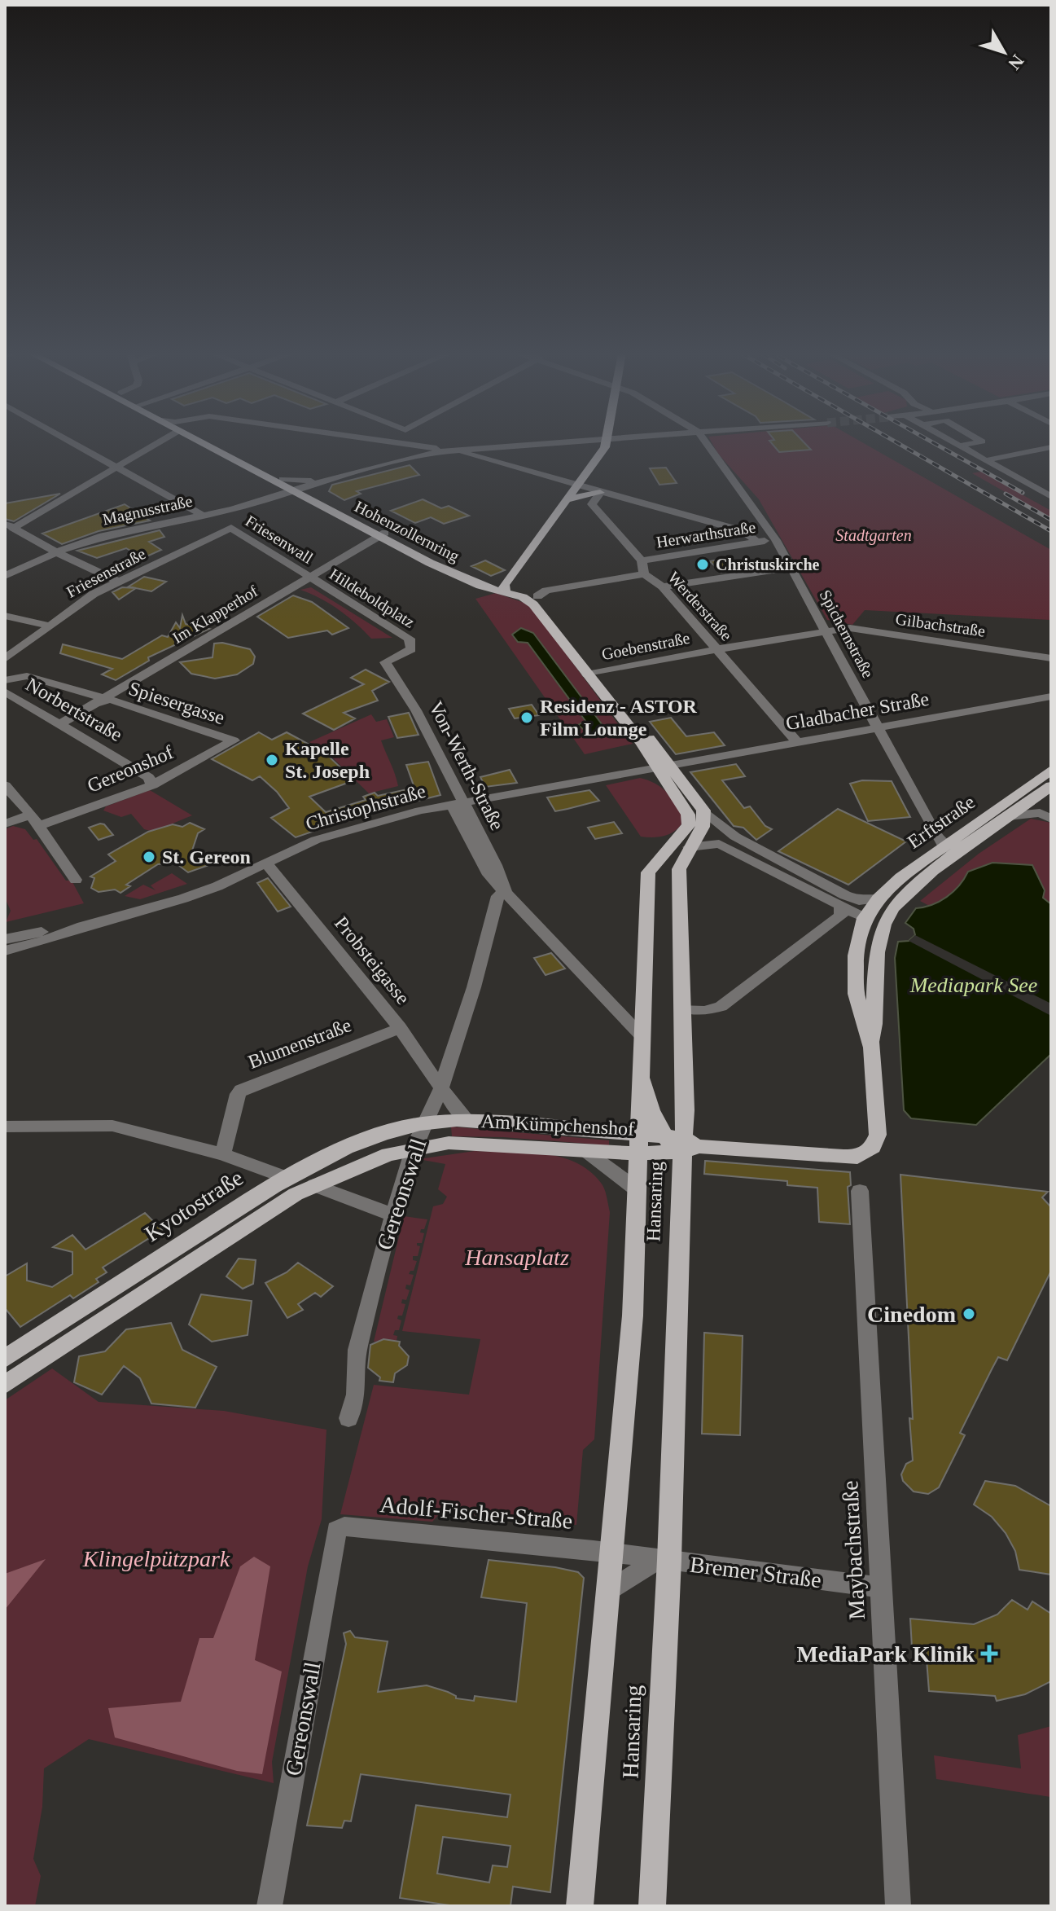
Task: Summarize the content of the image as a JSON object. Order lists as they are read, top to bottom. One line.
{"streets":{"main road":["Hohenzollernring","Erftstraße","Am Kümpchenshof","Hansaring","Kyotostraße"],"street":["Magnusstraße","Herwarthstraße","Friesenwall","Friesenstraße","Hildeboldplatz","Werderstraße","Im Klapperhof","Gilbachstraße","Spichernstraße","Goebenstraße","Spiesergasse","Norbertstraße","Gladbacher Straße","Von-Werth-Straße","Gereonshof","Christophstraße","Probsteigasse","Blumenstraße","Gereonswall","Adolf-Fischer-Straße","Maybachstraße","Bremer Straße"]},"crossings":[["Magnusstraße","Hohenzollernring"],["Hohenzollernring","Im Klapperhof"],["Herwarthstraße","Werderstraße"],["Herwarthstraße","Spichernstraße"],["Friesenwall","Friesenstraße"],["Friesenwall","Hildeboldplatz"],["Friesenwall","Im Klapperhof"],["Hildeboldplatz","Im Klapperhof"],["Hildeboldplatz","Von-Werth-Straße"],["Werderstraße","Goebenstraße"],["Werderstraße","Gladbacher Straße"],["Im Klapperhof","Spiesergasse"],["Im Klapperhof","Norbertstraße"],["Gilbachstraße","Spichernstraße"],["Gilbachstraße","Goebenstraße"],["Spichernstraße","Goebenstraße"],["Spichernstraße","Gladbacher Straße"],["Spichernstraße","Erftstraße"],["Spiesergasse","Gereonshof"],["Norbertstraße","Gereonshof"],["Gladbacher Straße","Christophstraße"],["Gladbacher Straße","Hansaring"],["Von-Werth-Straße","Christophstraße"],["Von-Werth-Straße","Gereonswall"],["Von-Werth-Straße","Hansaring"],["Christophstraße","Probsteigasse"],["Christophstraße","Hansaring"],["Erftstraße","Am Kümpchenshof"],["Probsteigasse","Blumenstraße"],["Probsteigasse","Gereonswall"],["Am Kümpchenshof","Gereonswall"],["Am Kümpchenshof","Hansaring"],["Am Kümpchenshof","Kyotostraße"],["Gereonswall","Kyotostraße"],["Gereonswall","Adolf-Fischer-Straße"],["Hansaring","Adolf-Fischer-Straße"],["Hansaring","Bremer Straße"],["Maybachstraße","Bremer Straße"]],"water":["Mediapark See"],"parks":["Stadtgarten","Hansaplatz","Klingelpützpark"],"places":{"other":["Christuskirche","Residenz - ASTOR Film Lounge","Kapelle St. Joseph","St. Gereon","Cinedom"],"health":["MediaPark Klinik"]},"north":"bottom right"}
